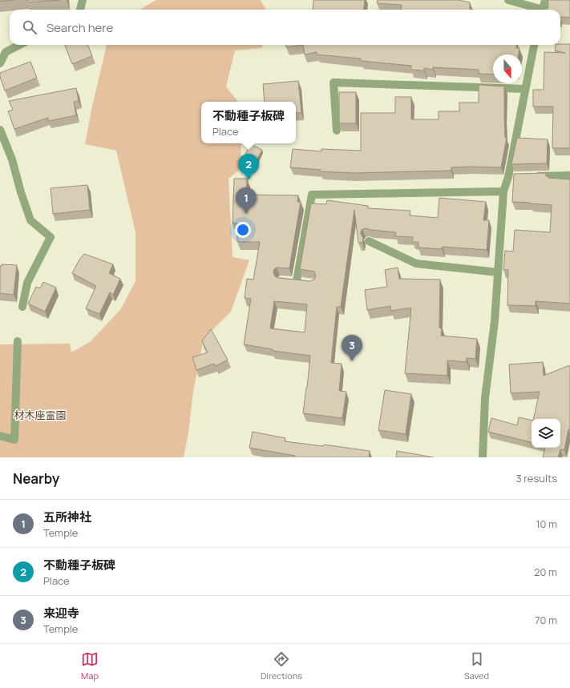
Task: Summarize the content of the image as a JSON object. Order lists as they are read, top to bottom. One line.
{"parks":["材木座霊園"],"north":"bottom","page":{"search":"Search here","popup":["不動種子板碑","Place"],"pins":["2","1","3"],"heading":["Nearby","3 results"],"list":[{"mark":"1","name":"五所神社","note":"Temple","value":"10 m"},{"mark":"2","name":"不動種子板碑","note":"Place","value":"20 m"},{"mark":"3","name":"来迎寺","note":"Temple","value":"70 m"}],"nav":["Map","Directions","Saved"]}}
